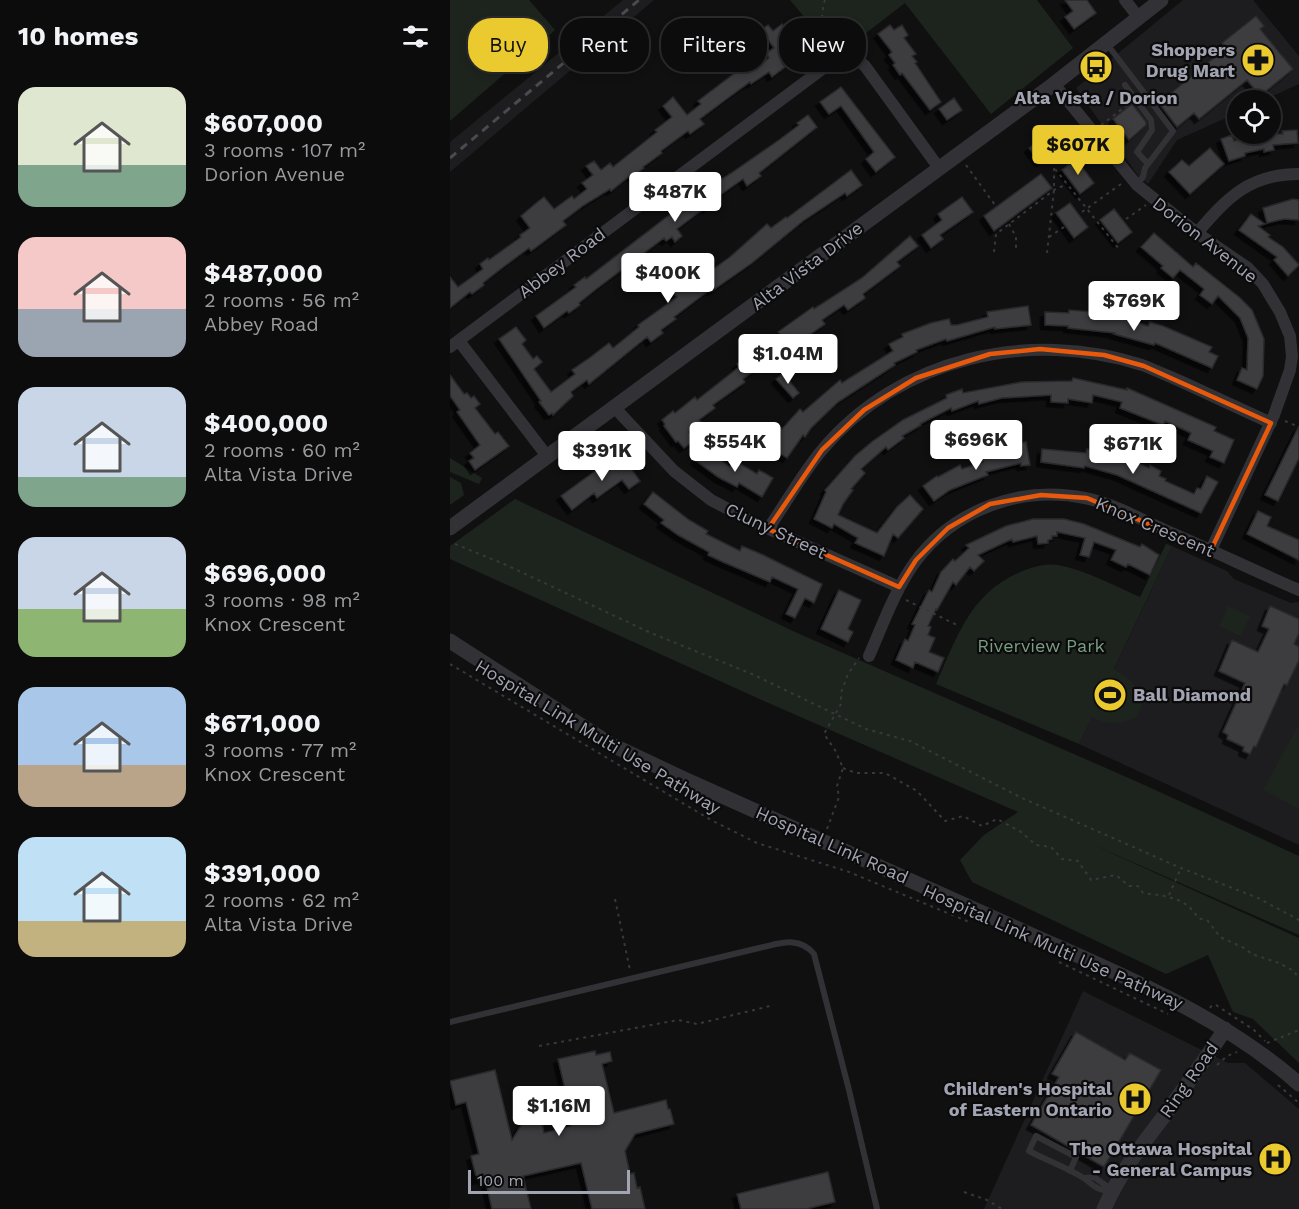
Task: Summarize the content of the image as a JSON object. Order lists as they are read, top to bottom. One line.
{"streets":{"street":["Dorion Avenue","Abbey Road","Alta Vista Drive","Knox Crescent","Cluny Street","Hospital Link Road","Ring Road"],"path":["Hospital Link Multi Use Pathway"]},"crossings":[["Dorion Avenue","Alta Vista Drive"],["Dorion Avenue","Knox Crescent"],["Alta Vista Drive","Cluny Street"],["Knox Crescent","Cluny Street"],["Hospital Link Road","Ring Road"]],"parks":["Riverview Park"],"places":{"pharmacy":["Shoppers Drug Mart"],"bus stop":["Alta Vista / Dorion"],"sports":["Ball Diamond"],"hospital":["Children's Hospital of Eastern Ontario","The Ottawa Hospital - General Campus"]},"scale_bar":"100 m","page":{"heading":"10 homes","chip":["Buy","Rent","Filters","New"],"list":[{"name":"$607,000","note":"3 rooms · 107 m² · Dorion Avenue"},{"name":"$487,000","note":"2 rooms · 56 m² · Abbey Road"},{"name":"$400,000","note":"2 rooms · 60 m² · Alta Vista Drive"},{"name":"$696,000","note":"3 rooms · 98 m² · Knox Crescent"},{"name":"$671,000","note":"3 rooms · 77 m² · Knox Crescent"},{"name":"$391,000","note":"2 rooms · 62 m² · Alta Vista Drive"}],"price":["$607K","$487K","$400K","$769K","$1.04M","$696K","$554K","$671K","$391K","$1.16M"],"scale":"100 m"}}
